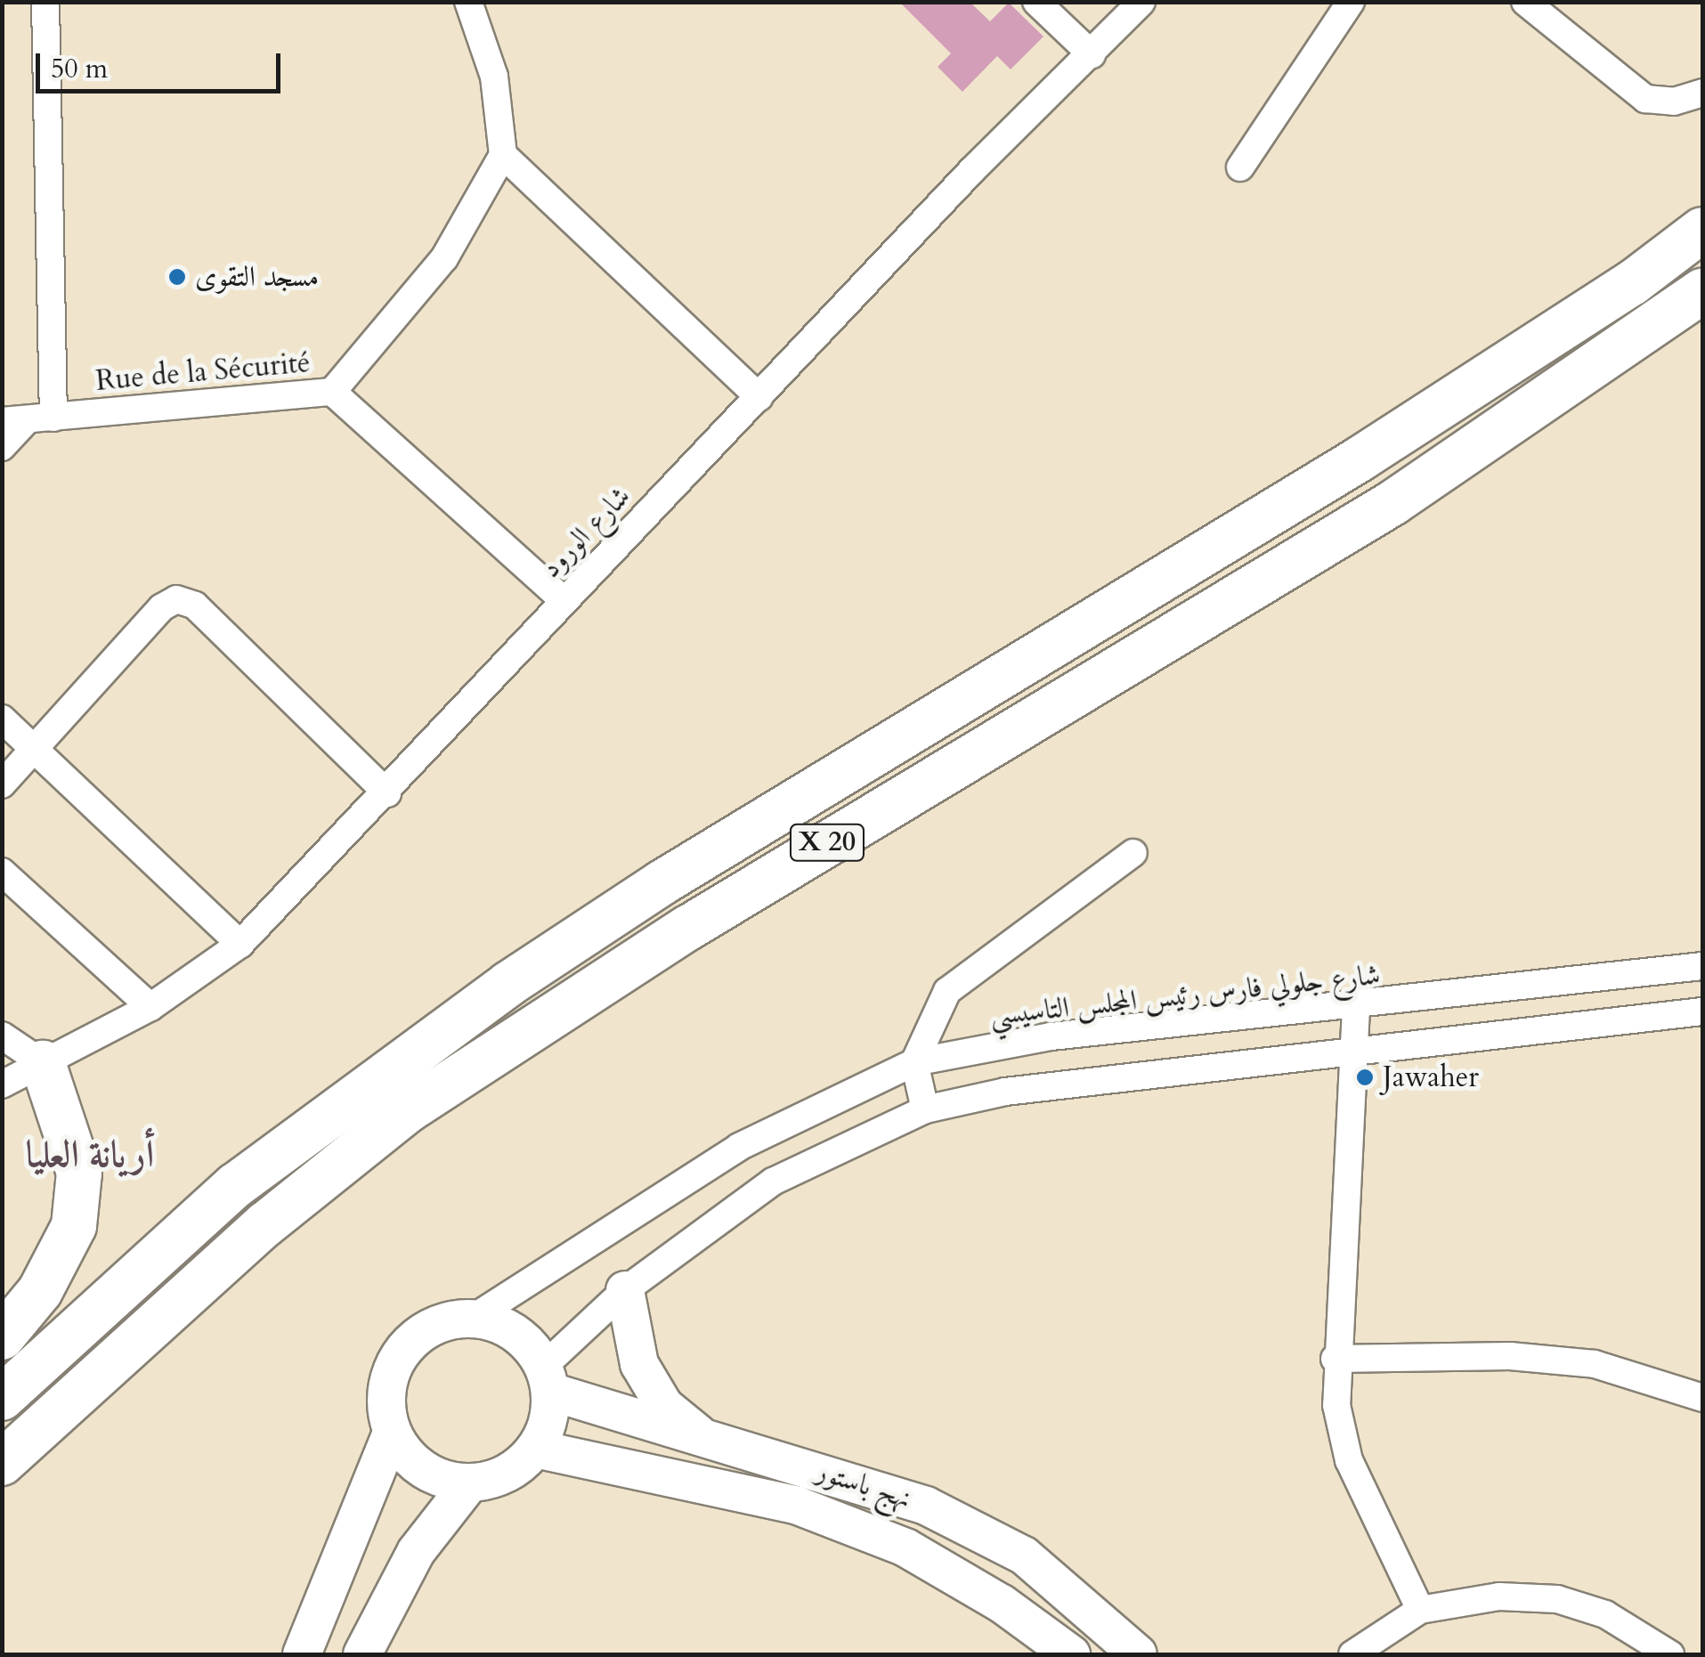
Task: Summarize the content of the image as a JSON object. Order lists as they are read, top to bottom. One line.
{"streets":{"highway":["X 20"],"main road":["نهج باستور"],"street":["Rue de la Sécurité","شارع الورود","شارع جلولي فارس رئيس المجلس التاسيسي"]},"crossings":[["شارع جلولي فارس رئيس المجلس التاسيسي","نهج باستور"]],"districts":["أريانة العليا"],"places":["مسجد التقوى","Jawaher"],"scale_bar":"50 m"}
